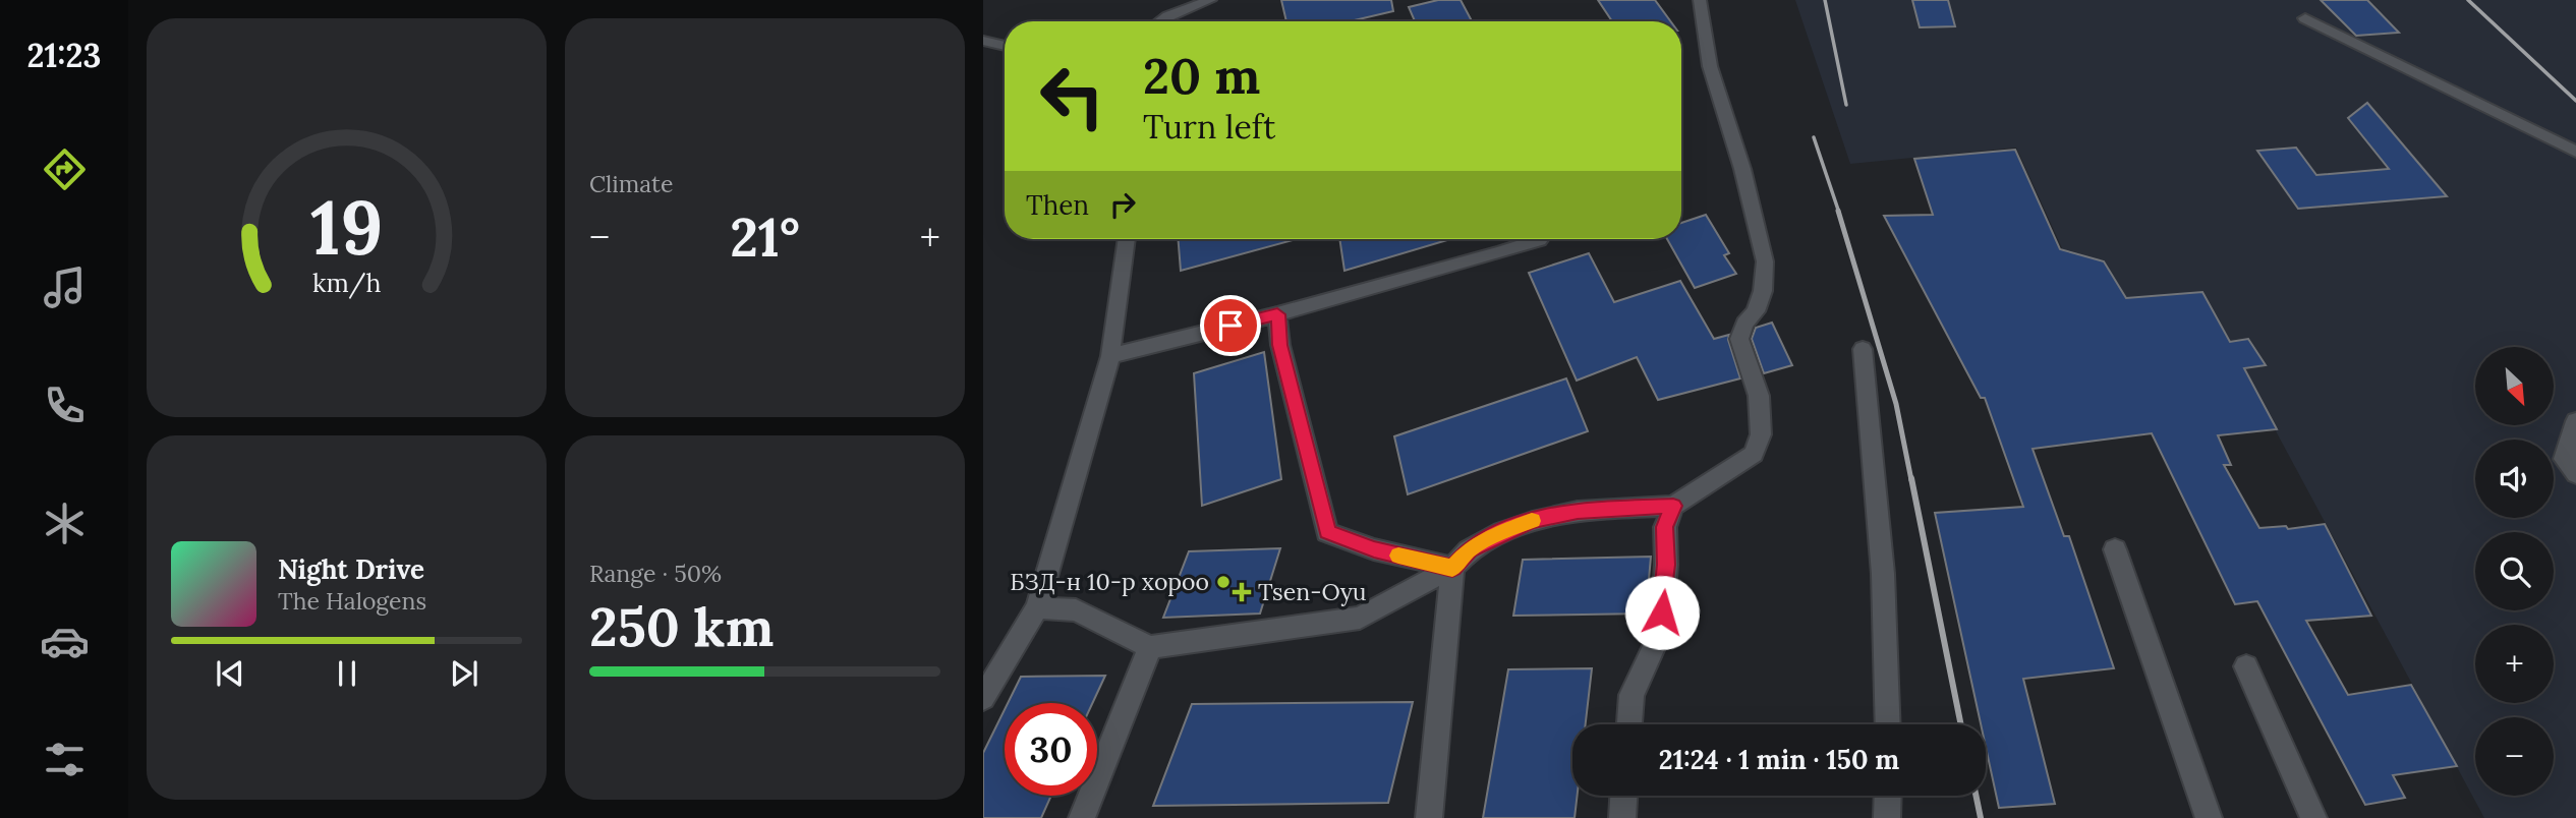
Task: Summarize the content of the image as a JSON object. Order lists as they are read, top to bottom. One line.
{"places":{"other":["БЗД-н 10-р хороо"],"health":["Tsen-Oyu"]},"north":"bottom right","page":{"tabs":"21:23","tile":["Climate",["Range · 50%","250 km"]],"turn":["20 m","Turn left"],"then":"Then","heat":["−","21°","+"],"map_buttons":["+","−"],"song":["Night Drive","The Halogens"],"limit":"30","trip":"21:24 · 1 min · 150 m","gauge":["19","km/h"]}}
